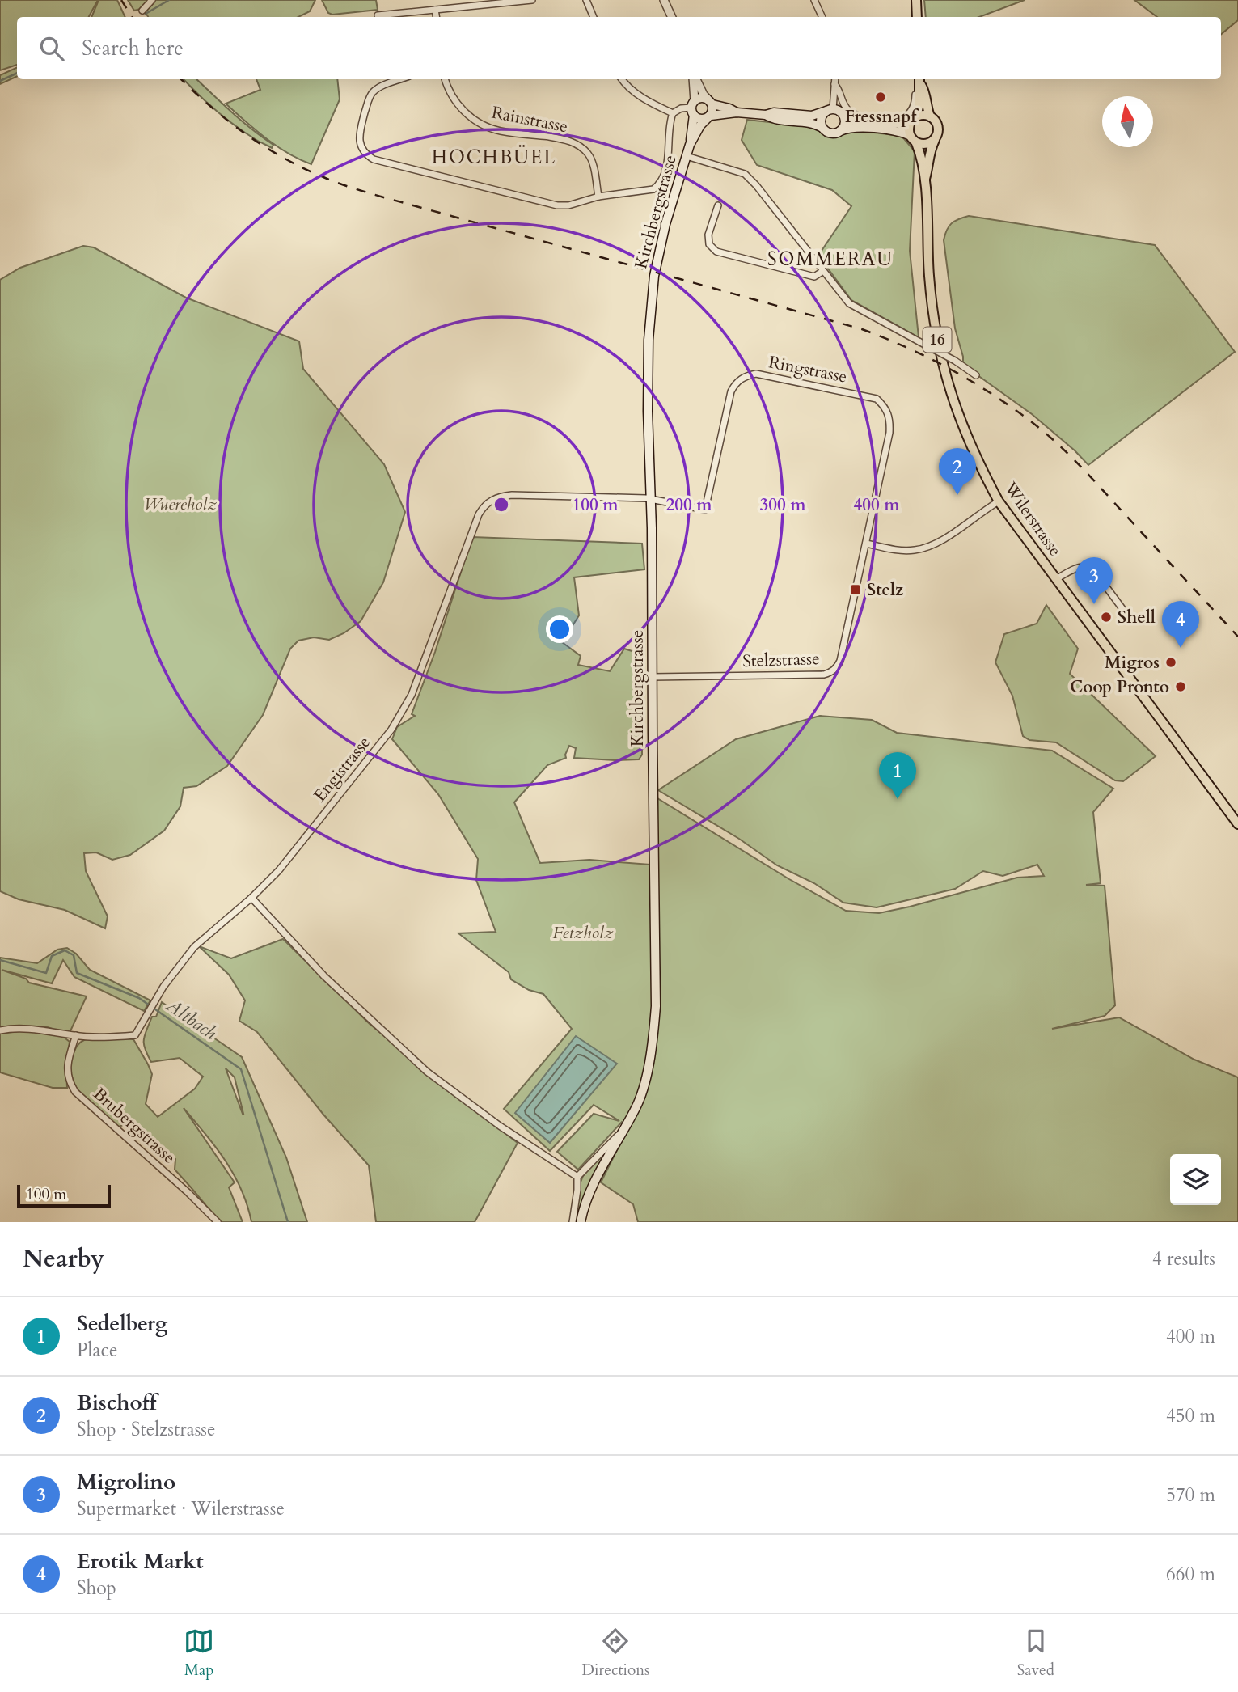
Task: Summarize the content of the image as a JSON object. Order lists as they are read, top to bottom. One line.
{"streets":{"main road":["Kirchbergstrasse","16","Wilerstrasse"],"street":["Rainstrasse","Ringstrasse","Stelzstrasse","Engistrasse","Brubergstrasse"]},"crossings":[["Kirchbergstrasse","Ringstrasse"],["Kirchbergstrasse","Stelzstrasse"],["Kirchbergstrasse","Engistrasse"],["Ringstrasse","Stelzstrasse"],["Ringstrasse","Engistrasse"],["Engistrasse","Brubergstrasse"]],"districts":["HOCHBÜEL","SOMMERAU"],"water":["Altbach"],"parks":["Wuereholz","Fetzholz"],"places":{"other":["Fressnapf","Shell","Migros","Coop Pronto"],"transit":["Stelz"]},"scale_bar":"100 m","north":"top","page":{"search":"Search here","pins":["2","3","4","1"],"scale":"100 m","heading":["Nearby","4 results"],"list":[{"mark":"1","name":"Sedelberg","note":"Place","value":"400 m"},{"mark":"2","name":"Bischoff","note":"Shop · Stelzstrasse","value":"450 m"},{"mark":"3","name":"Migrolino","note":"Supermarket · Wilerstrasse","value":"570 m"},{"mark":"4","name":"Erotik Markt","note":"Shop","value":"660 m"}],"nav":["Map","Directions","Saved"]},"rings":["100 m","200 m","300 m","400 m"]}
